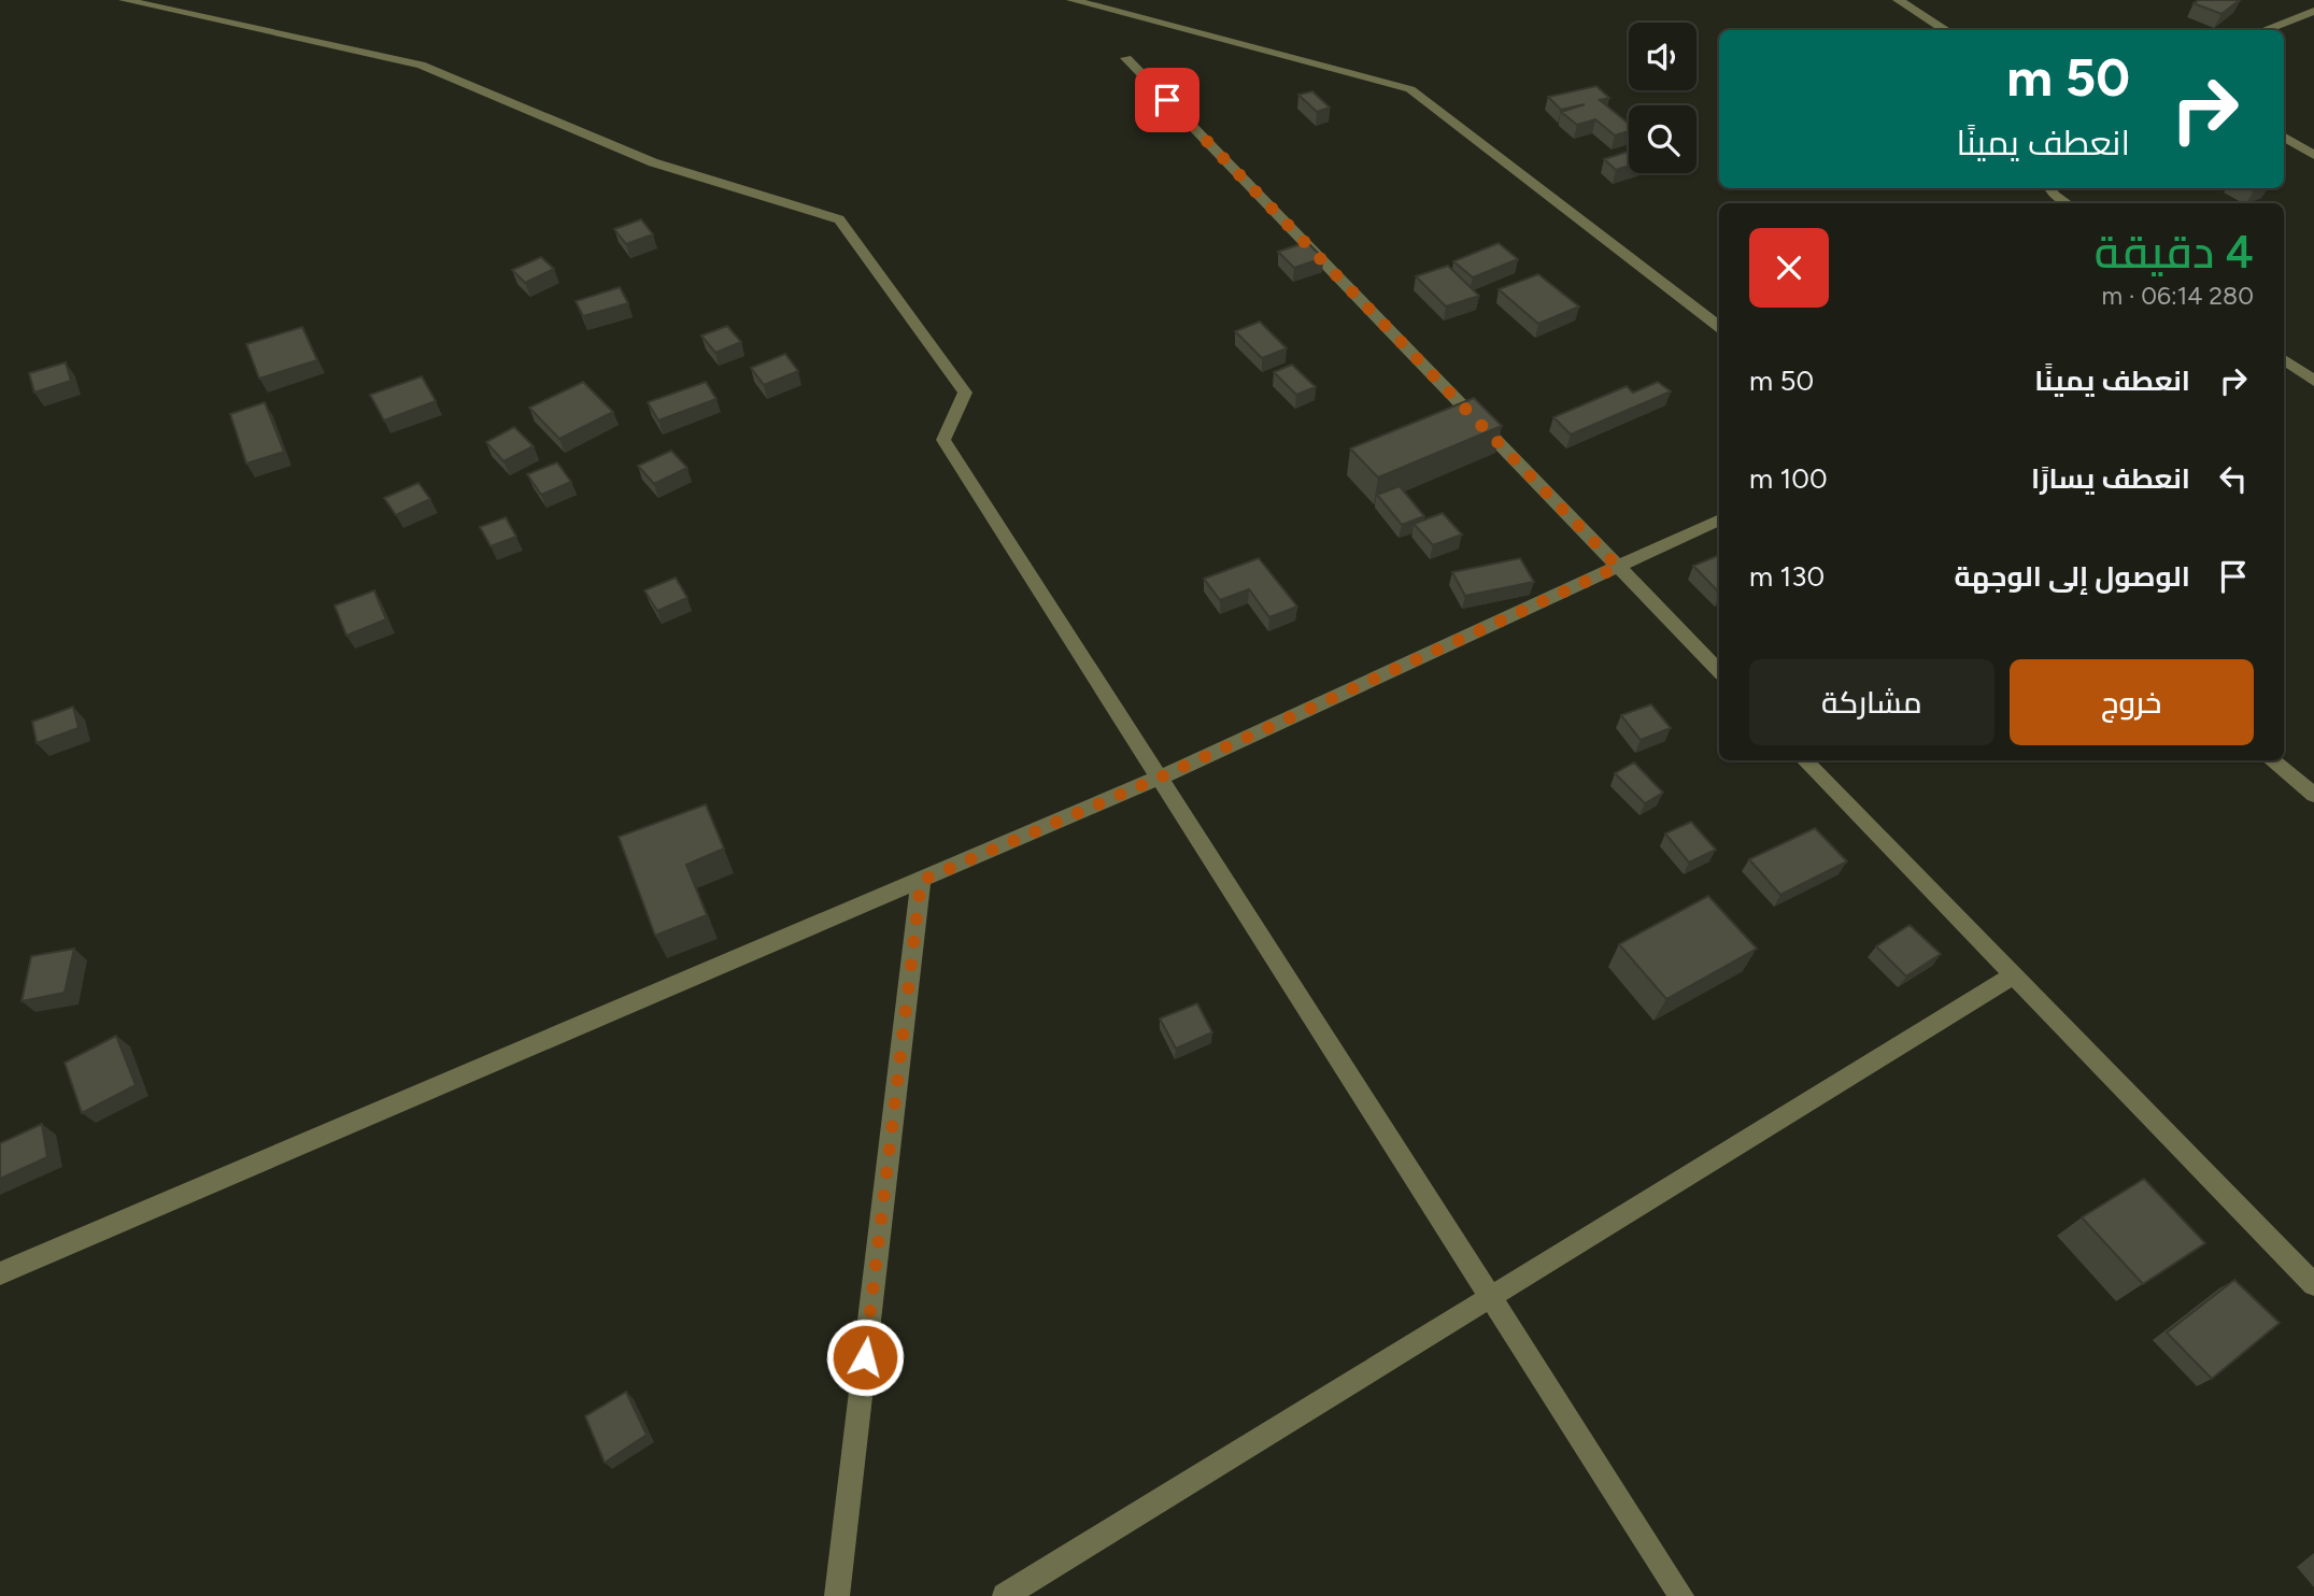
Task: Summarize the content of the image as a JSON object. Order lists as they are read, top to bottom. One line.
{"page":{"turn":["50 m","انعطف يمينًا"],"heading":["4 دقيقة","280 m · 06:14"],"list":[{"name":"انعطف يمينًا","value":"50 m"},{"name":"انعطف يسارًا","value":"100 m"},{"name":"الوصول إلى الوجهة","value":"130 m"}],"buttons":["خروج","مشاركة"]}}
